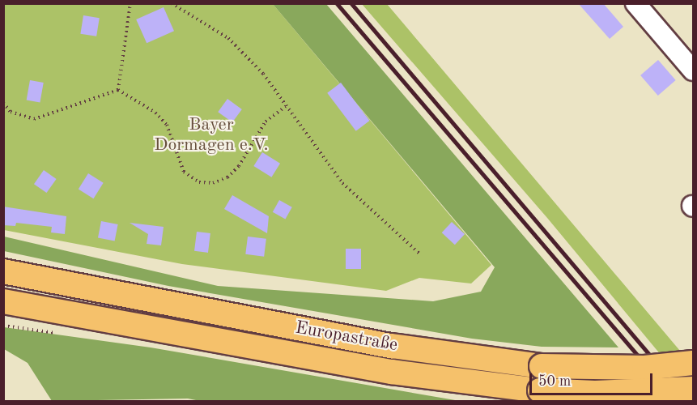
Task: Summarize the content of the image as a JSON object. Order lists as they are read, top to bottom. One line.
{"streets":{"main road":["Europastraße"]},"parks":["Bayer Dormagen e.V."],"scale_bar":"50 m"}
